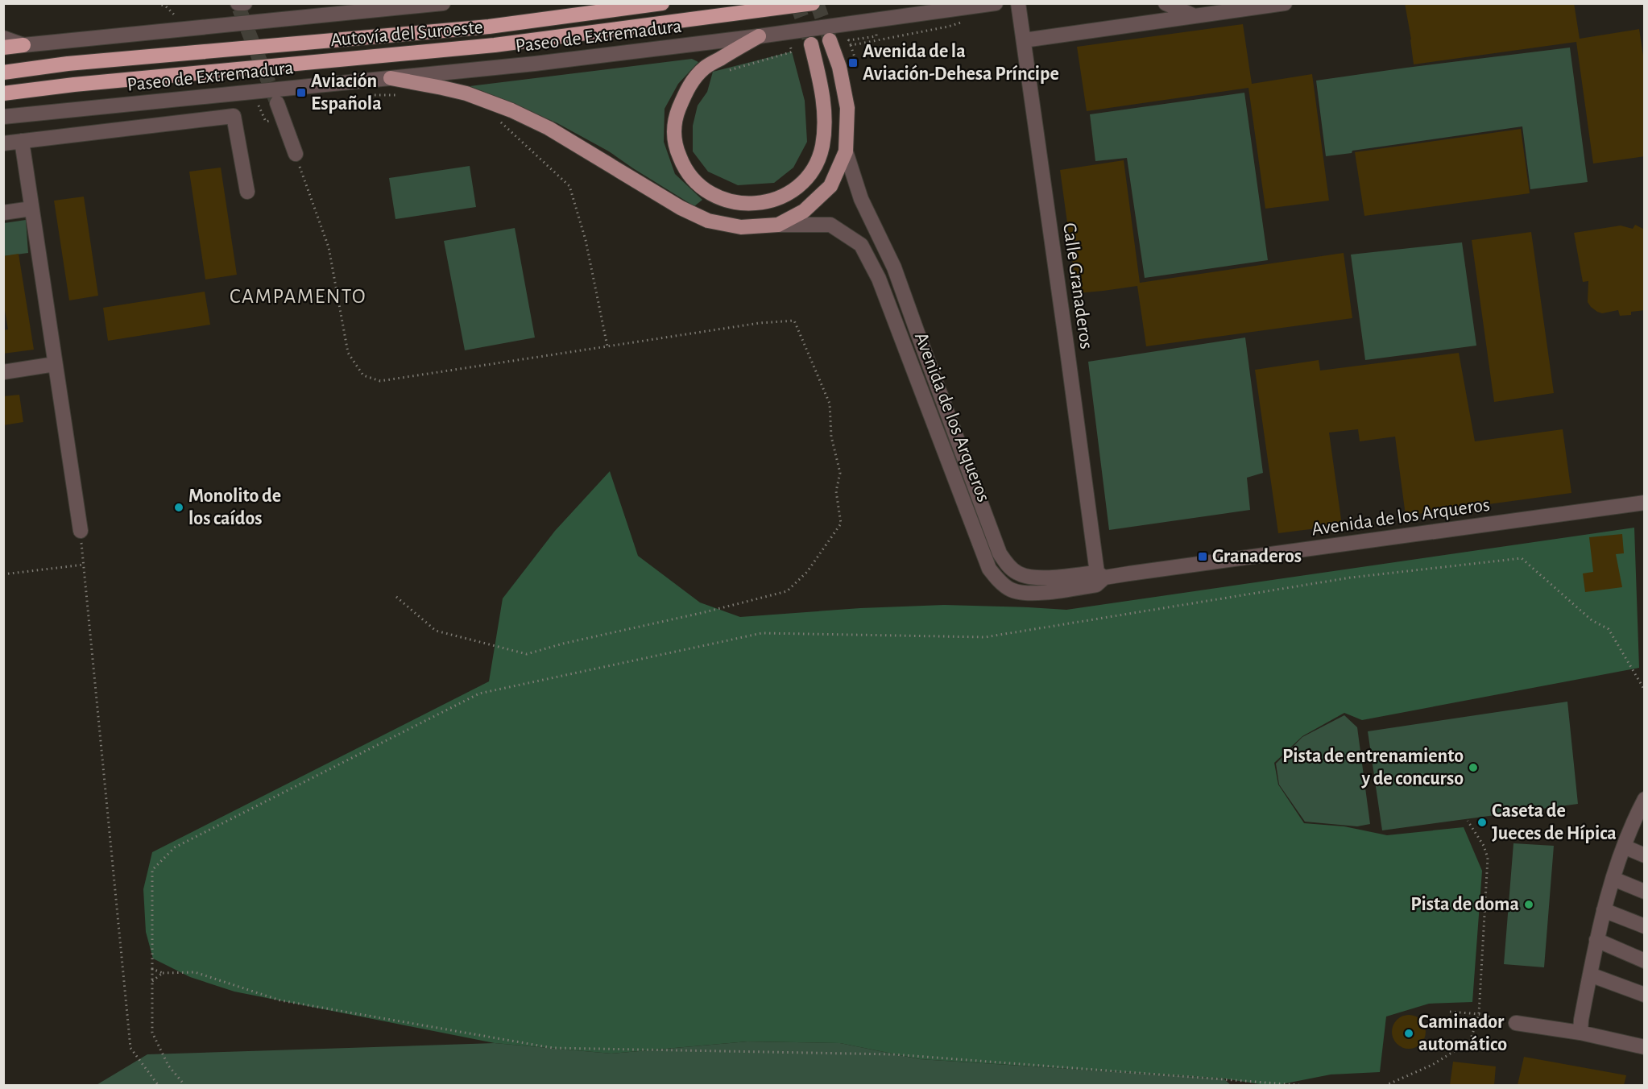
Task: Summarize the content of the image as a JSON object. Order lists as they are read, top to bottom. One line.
{"streets":{"highway":["Autovía del Suroeste"],"street":["Paseo de Extremadura","Calle Granaderos","Avenida de los Arqueros"]},"crossings":[["Calle Granaderos","Avenida de los Arqueros"]],"districts":["CAMPAMENTO"],"places":{"transit":["Avenida de la Aviación-Dehesa Príncipe","Aviación Española","Granaderos"],"other":["Monolito de los caídos","Pista de entrenamiento y de concurso","Caseta de Jueces de Hípica","Pista de doma","Caminador automático"]}}
